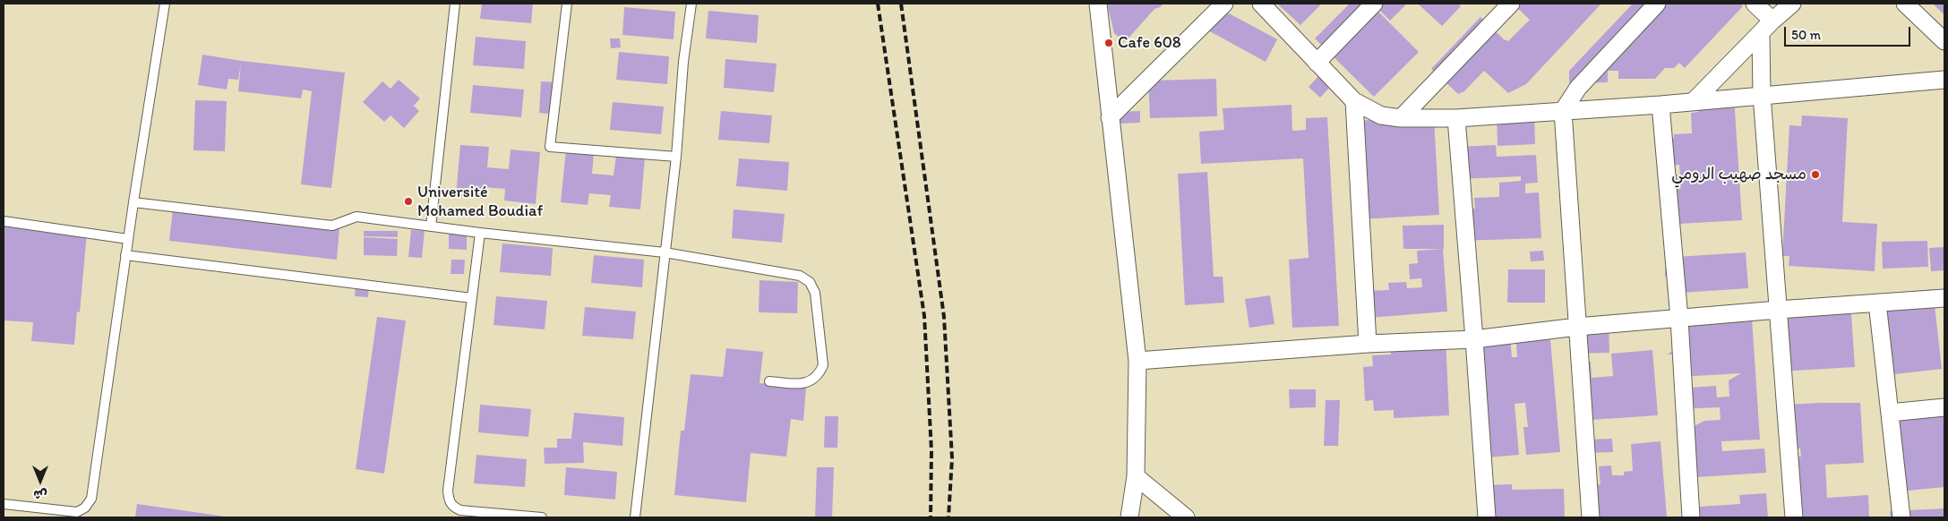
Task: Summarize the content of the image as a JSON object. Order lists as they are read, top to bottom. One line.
{"places":["Cafe 608","مسجد صهيب الرومي","Université Mohamed Boudiaf"],"scale_bar":"50 m","north":"bottom"}
